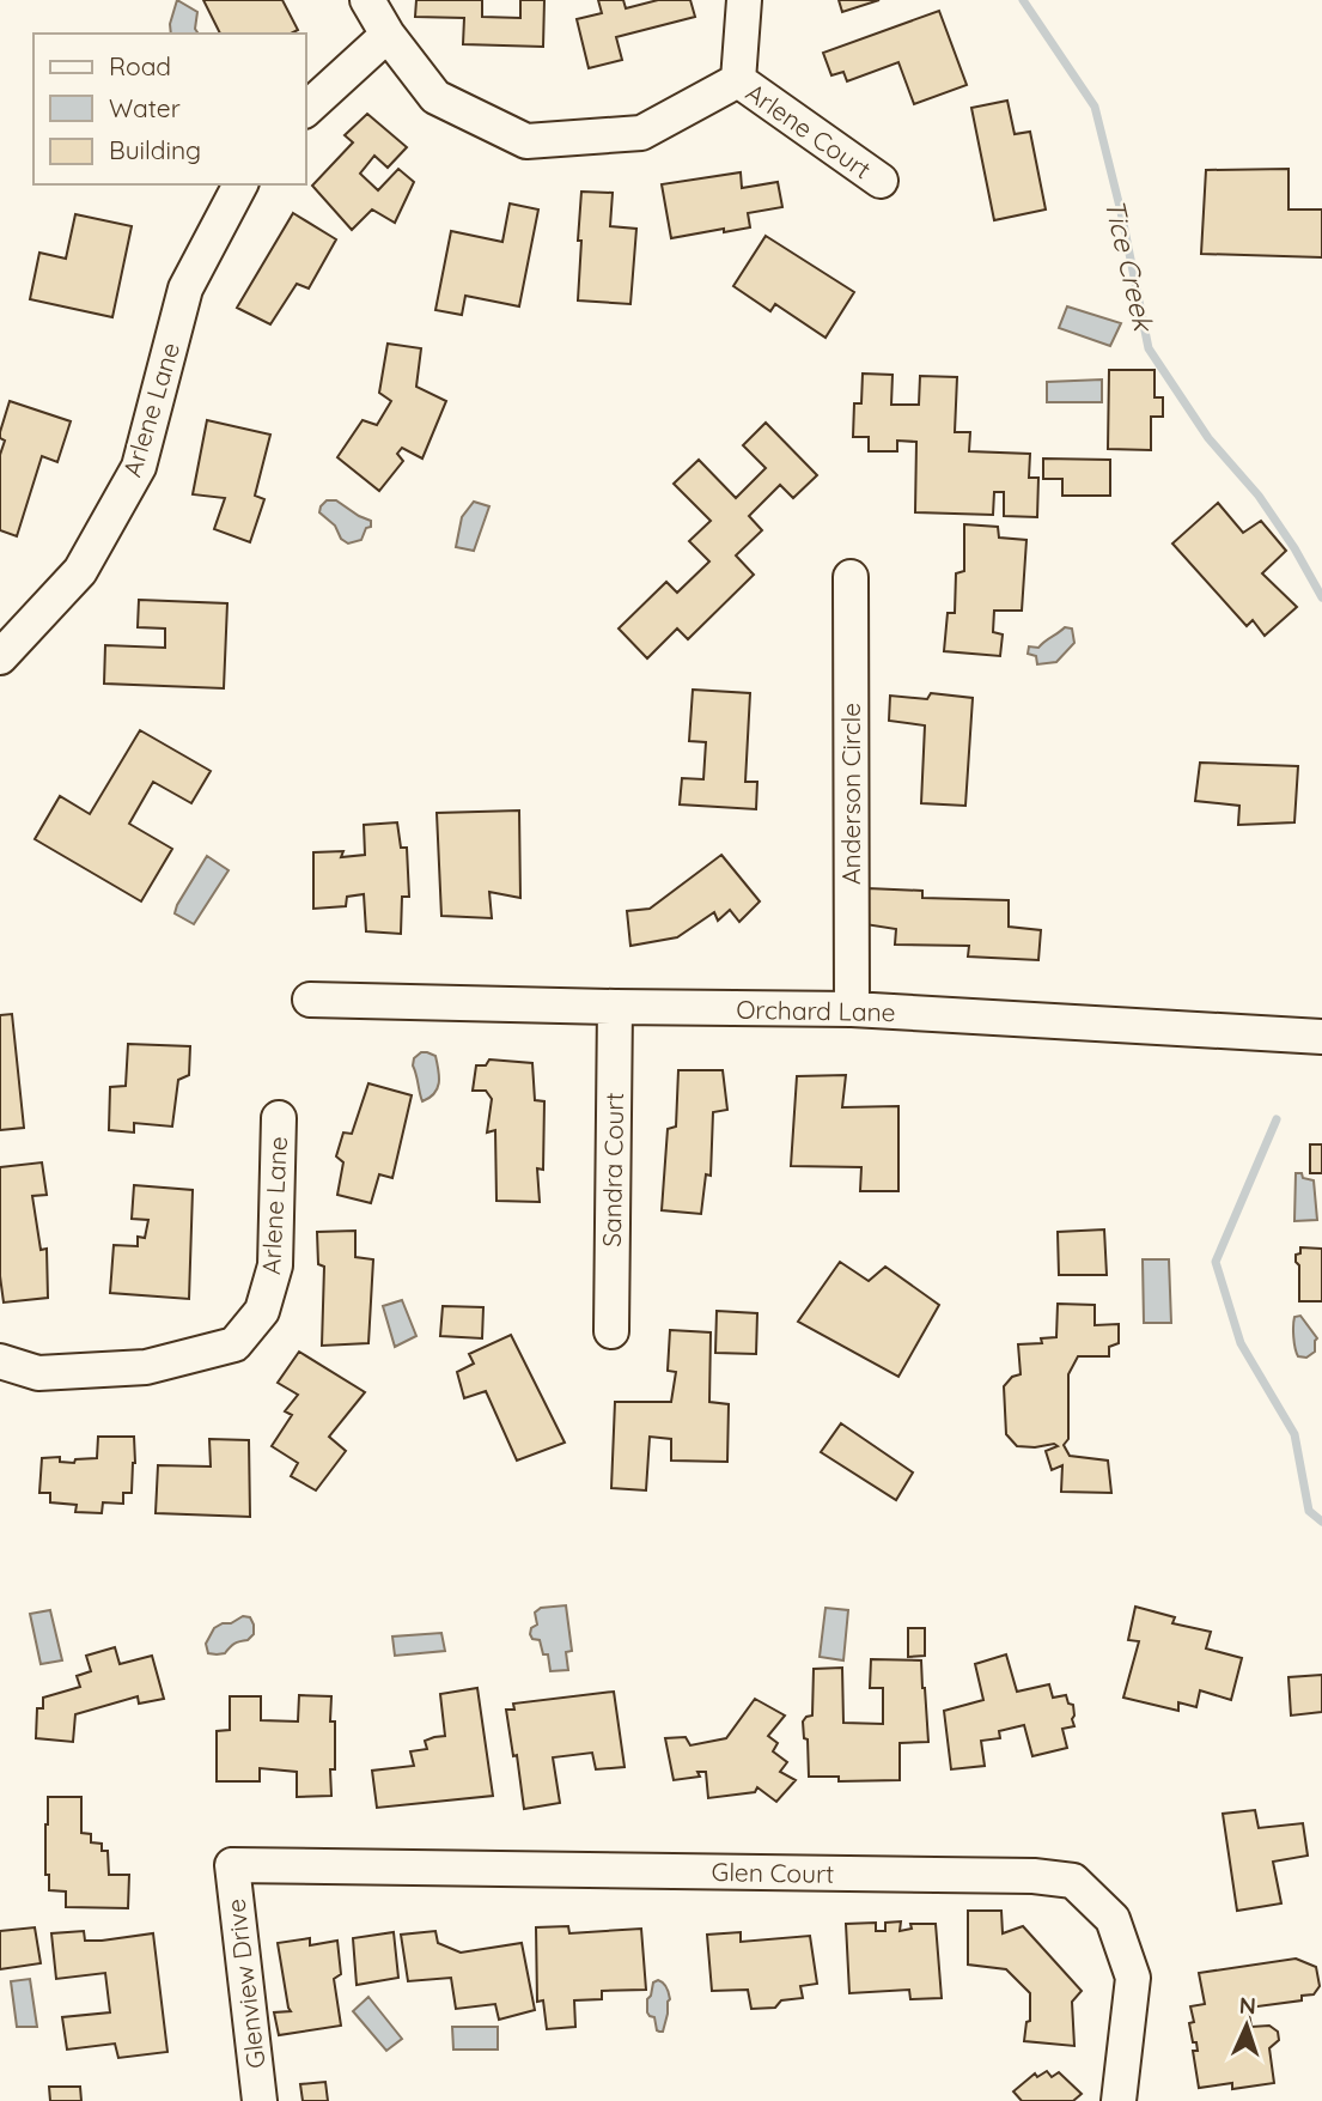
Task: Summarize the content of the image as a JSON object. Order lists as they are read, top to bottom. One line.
{"streets":{"street":["Arlene Court","Arlene Lane","Anderson Circle","Orchard Lane","Sandra Court","Glen Court","Glenview Drive"]},"crossings":[["Anderson Circle","Orchard Lane"],["Orchard Lane","Sandra Court"],["Glen Court","Glenview Drive"]],"water":["Tice Creek"],"legend":["Road","Water","Building"],"north":"top"}
